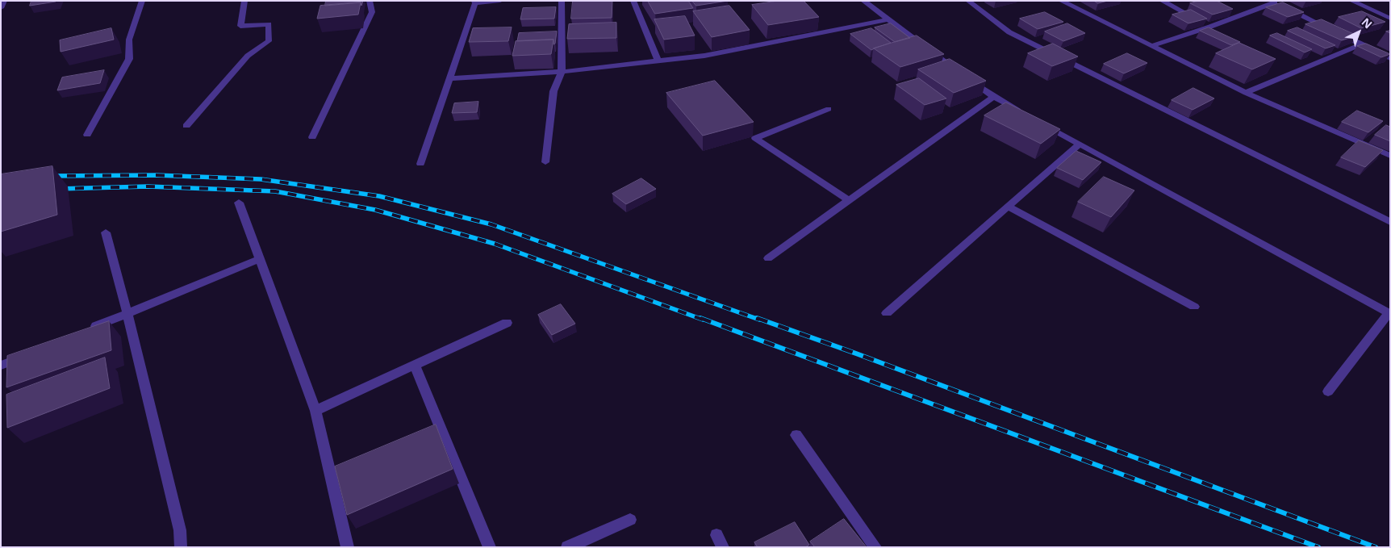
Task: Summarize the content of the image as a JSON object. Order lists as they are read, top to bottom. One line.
{"north":"top right"}
